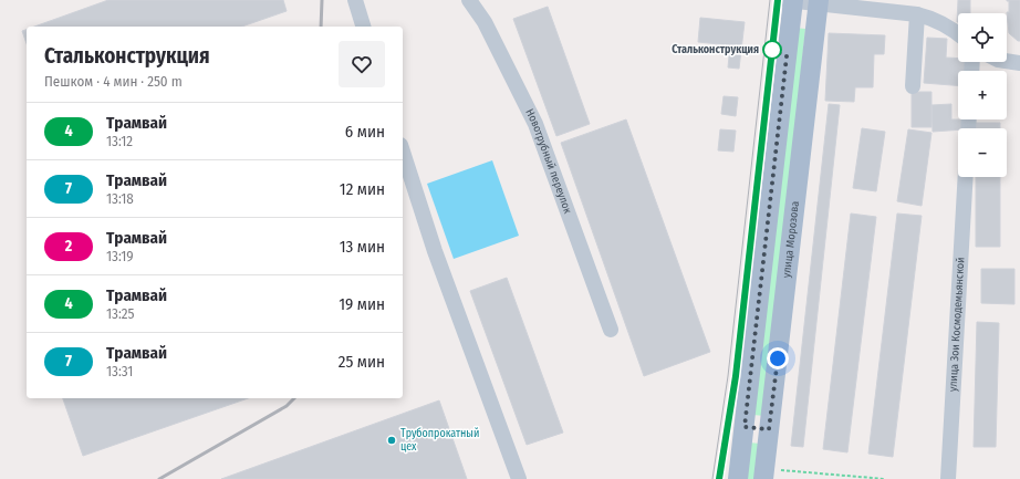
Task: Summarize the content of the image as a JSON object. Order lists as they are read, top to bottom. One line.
{"streets":{"main road":["улица Морозова"],"street":["Новотрубный переулок","улица Зои Космодемьянской"]},"places":["Стальконструкция","Трубопрокатный цех"],"lines":["tram line 4"],"page":{"map_buttons":["+","−"],"heading":["Стальконструкция","Пешком · 4 мин · 250 m"],"list":[{"mark":"4","name":"Трамвай","note":"13:12","value":"6 мин"},{"mark":"7","name":"Трамвай","note":"13:18","value":"12 мин"},{"mark":"2","name":"Трамвай","note":"13:19","value":"13 мин"},{"mark":"4","name":"Трамвай","note":"13:25","value":"19 мин"},{"mark":"7","name":"Трамвай","note":"13:31","value":"25 мин"}]}}
